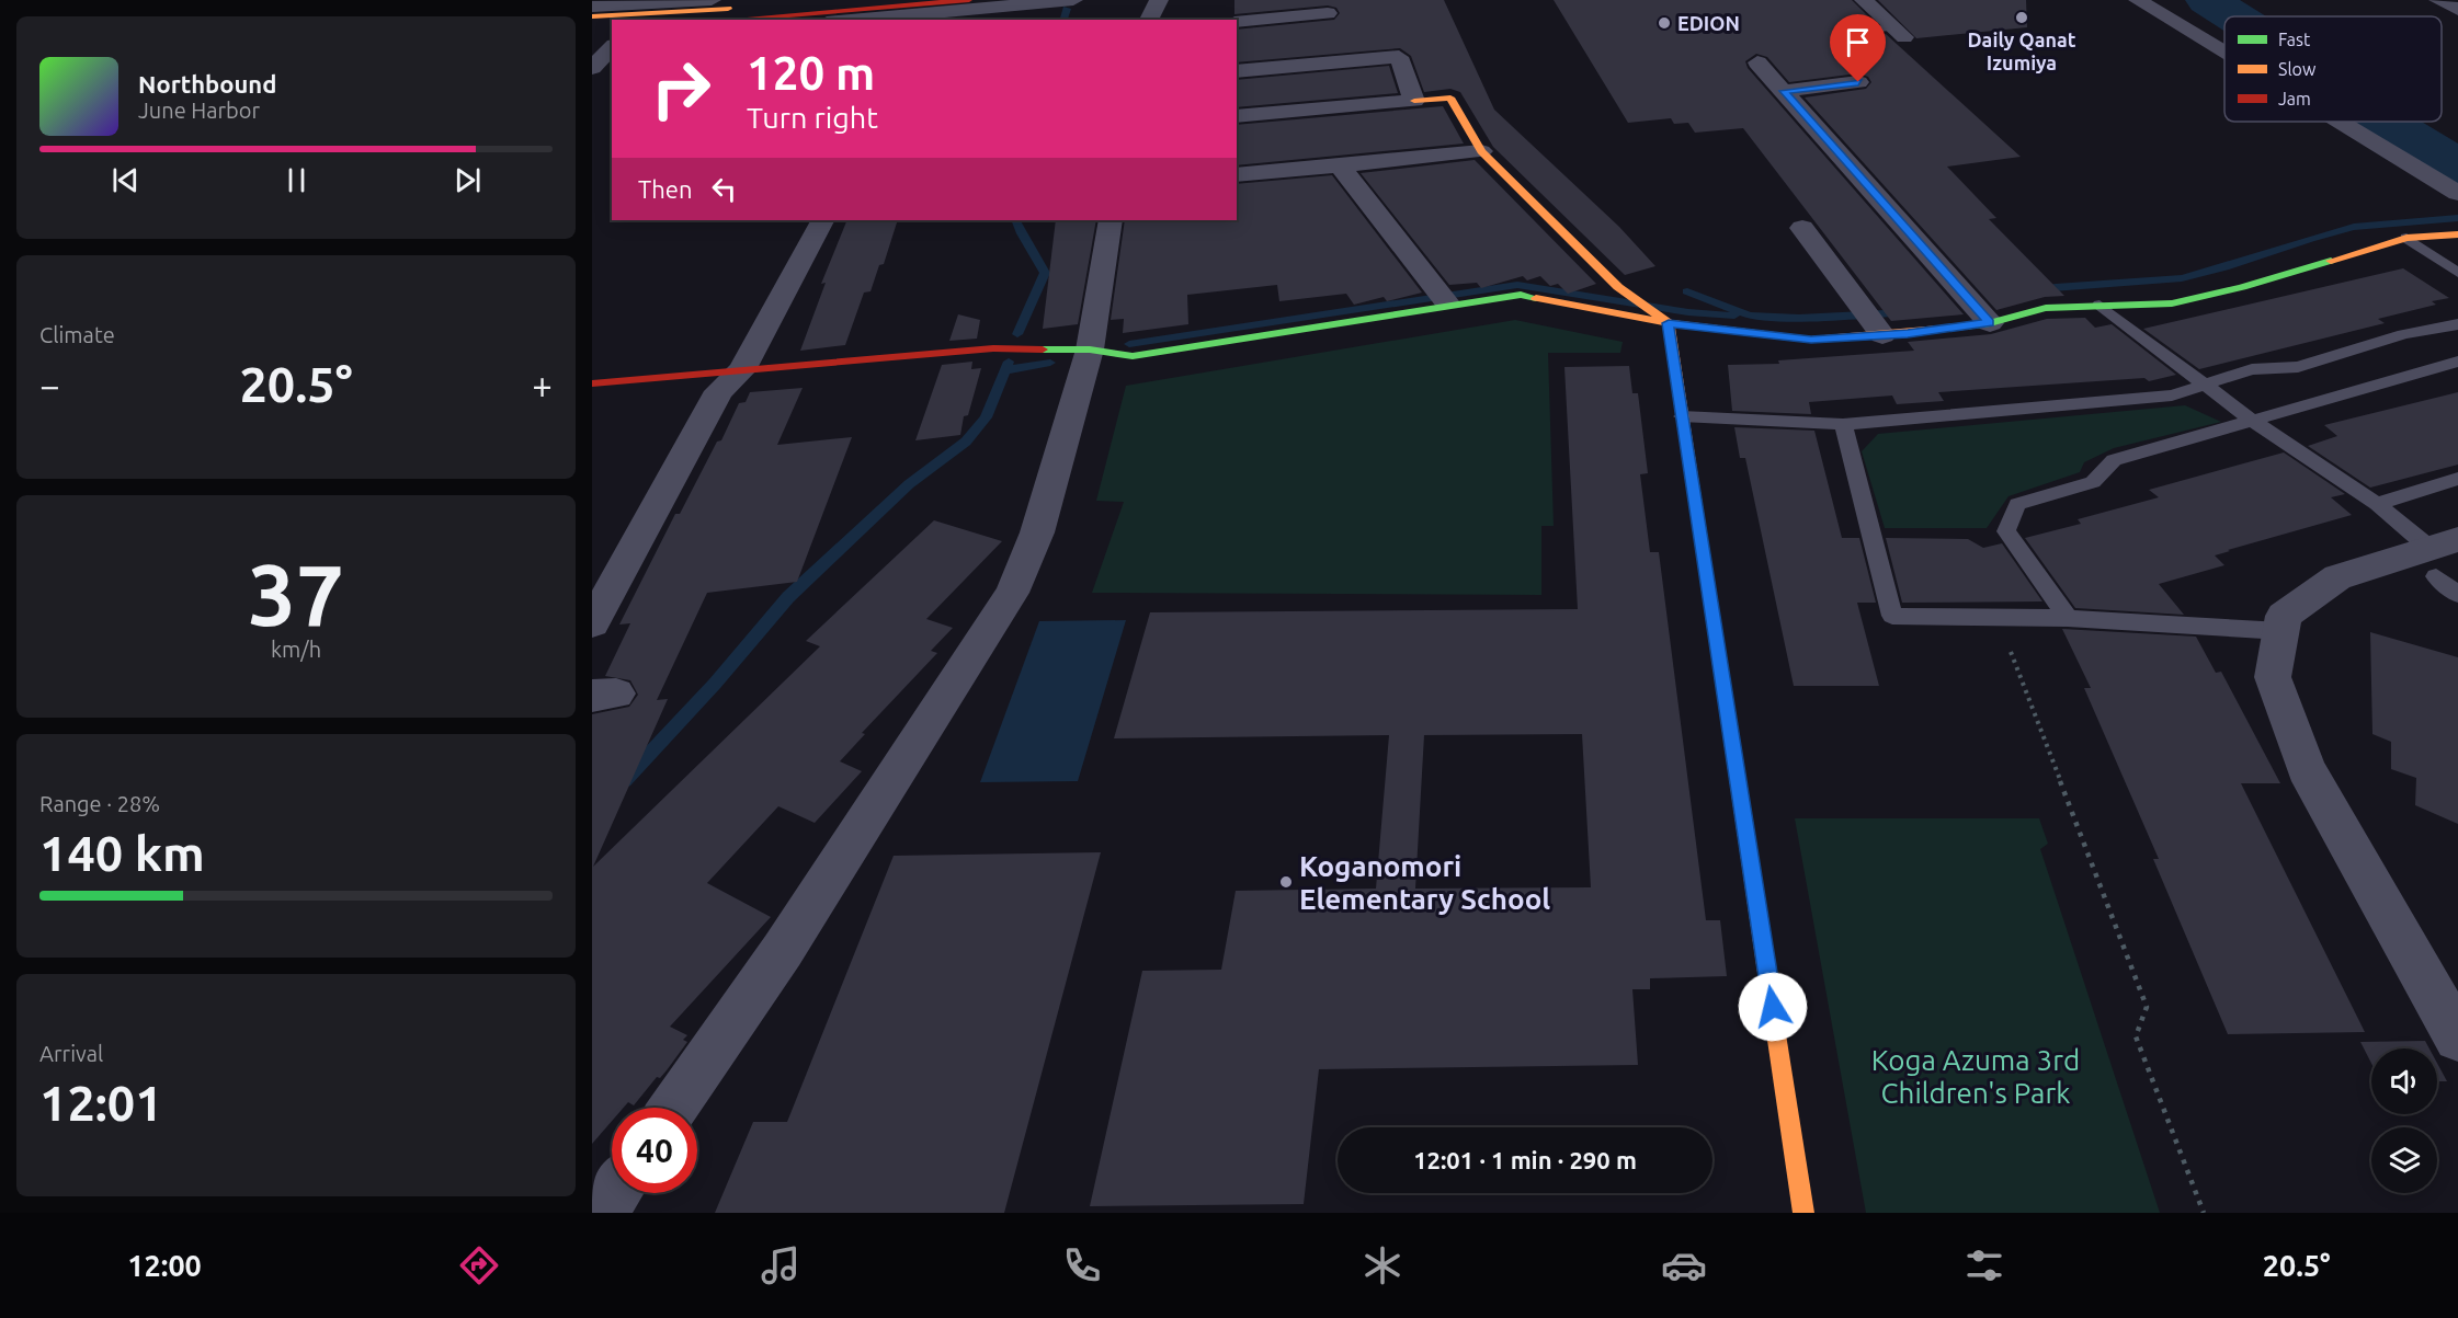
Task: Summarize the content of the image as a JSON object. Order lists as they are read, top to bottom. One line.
{"parks":["Koga Azuma 3rd Children's Park"],"places":["Daily Qanat Izumiya","EDION","Koganomori Elementary School"],"legend":["Fast","Slow","Jam"],"page":{"turn":["120 m","Turn right"],"song":["Northbound","June Harbor"],"then":"Then","tile":["Climate",["37","km/h"],["Range · 28%","140 km"],["Arrival","12:01"]],"heat":["−","20.5°","+"],"limit":"40","trip":"12:01 · 1 min · 290 m","tabs":["12:00","20.5°"]}}
